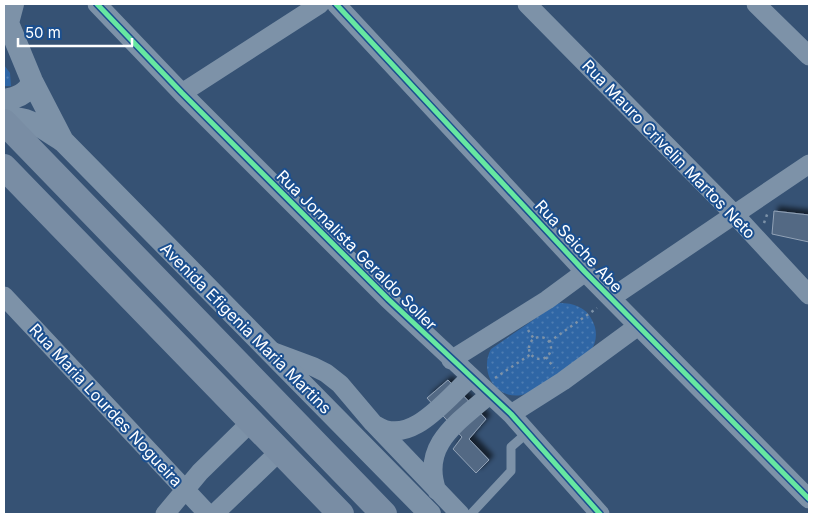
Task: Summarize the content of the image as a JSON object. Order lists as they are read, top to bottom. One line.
{"streets":{"street":["Rua Mauro Crivelin Martos Neto","Rua Seiche Abe","Rua Jornalista Geraldo Soller","Avenida Efigenia Maria Martins","Rua Maria Lourdes Nogueira"]},"scale_bar":"50 m"}
